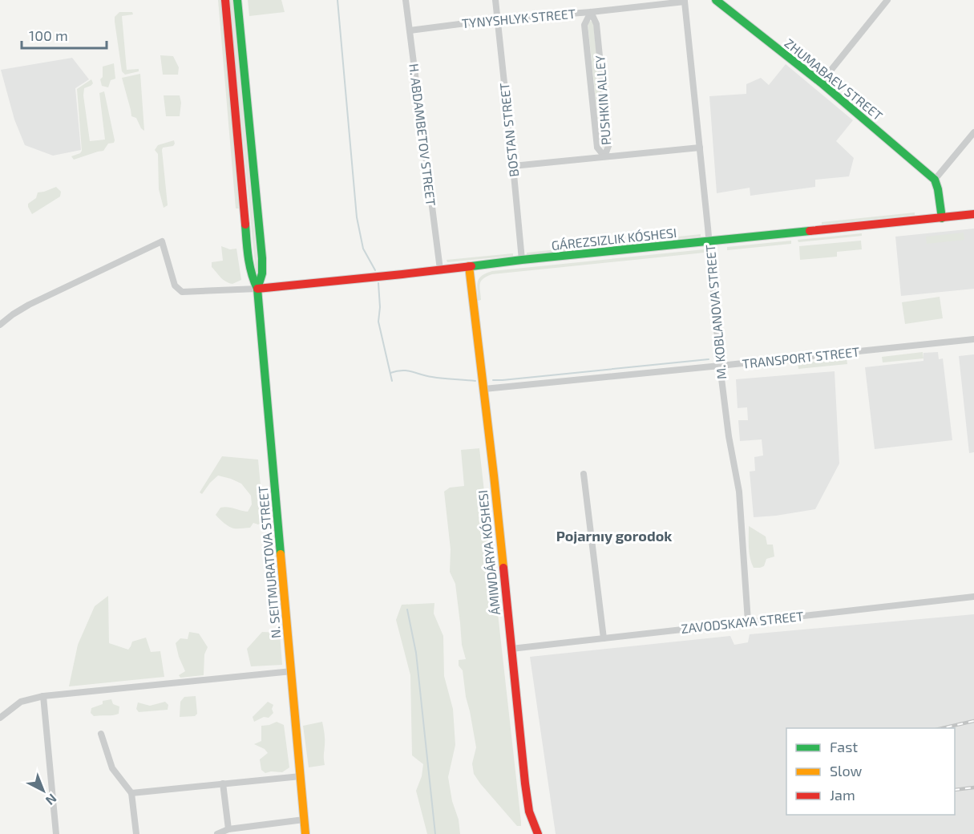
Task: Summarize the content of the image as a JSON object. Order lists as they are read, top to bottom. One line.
{"streets":{"street":["TYNYSHLYK STREET","ZHUMABAEV STREET","PUSHKIN ALLEY","BOSTAN STREET","H. ABDAMBETOV STREET","GÁREZSIZLIK KÓSHESI","M. KOBLANOVA STREET","TRANSPORT STREET","ÁMIWDÁRYA KÓSHESI","N. SEITMURATOVA STREET","ZAVODSKAYA STREET"]},"crossings":[["TYNYSHLYK STREET","PUSHKIN ALLEY"],["TYNYSHLYK STREET","BOSTAN STREET"],["TYNYSHLYK STREET","H. ABDAMBETOV STREET"],["TYNYSHLYK STREET","M. KOBLANOVA STREET"],["BOSTAN STREET","GÁREZSIZLIK KÓSHESI"],["H. ABDAMBETOV STREET","GÁREZSIZLIK KÓSHESI"],["GÁREZSIZLIK KÓSHESI","M. KOBLANOVA STREET"],["GÁREZSIZLIK KÓSHESI","ÁMIWDÁRYA KÓSHESI"],["GÁREZSIZLIK KÓSHESI","N. SEITMURATOVA STREET"],["M. KOBLANOVA STREET","TRANSPORT STREET"],["M. KOBLANOVA STREET","ZAVODSKAYA STREET"],["TRANSPORT STREET","ÁMIWDÁRYA KÓSHESI"],["ÁMIWDÁRYA KÓSHESI","ZAVODSKAYA STREET"]],"districts":["Pojarnıy gorodok"],"legend":["Fast","Slow","Jam"],"scale_bar":"100 m","north":"bottom right"}
